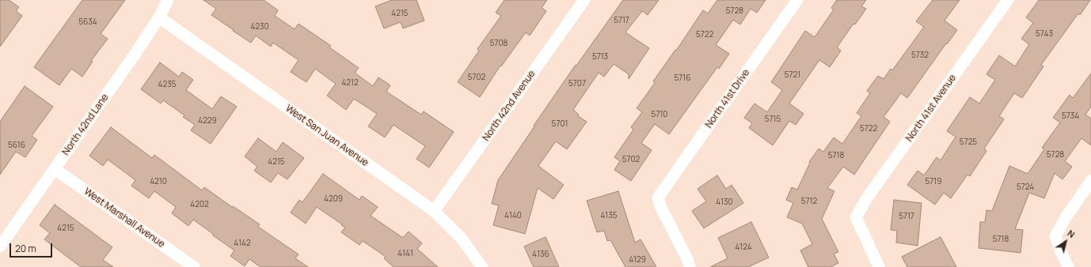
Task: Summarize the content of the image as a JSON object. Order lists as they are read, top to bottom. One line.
{"streets":{"street":["North 41st Drive","North 42nd Avenue","North 41st Avenue","North 42nd Lane","West San Juan Avenue","West Marshall Avenue"]},"crossings":[["North 42nd Avenue","West San Juan Avenue"],["North 42nd Lane","West San Juan Avenue"],["North 42nd Lane","West Marshall Avenue"]],"house_numbers":["5728","4215","5717","5634","4230","5743","5722","5708","5732","5713","5721","5702","5716","4212","5707","4235","5710","5734","5715","4229","5701","5722","5725","5616","5728","5718","5702","4215","4210","5719","5724","4209","5712","4130","4202","4140","4135","5717","4215","5718","4142","4124","4141","4136","4129"],"scale_bar":"20 m","north":"top right"}
